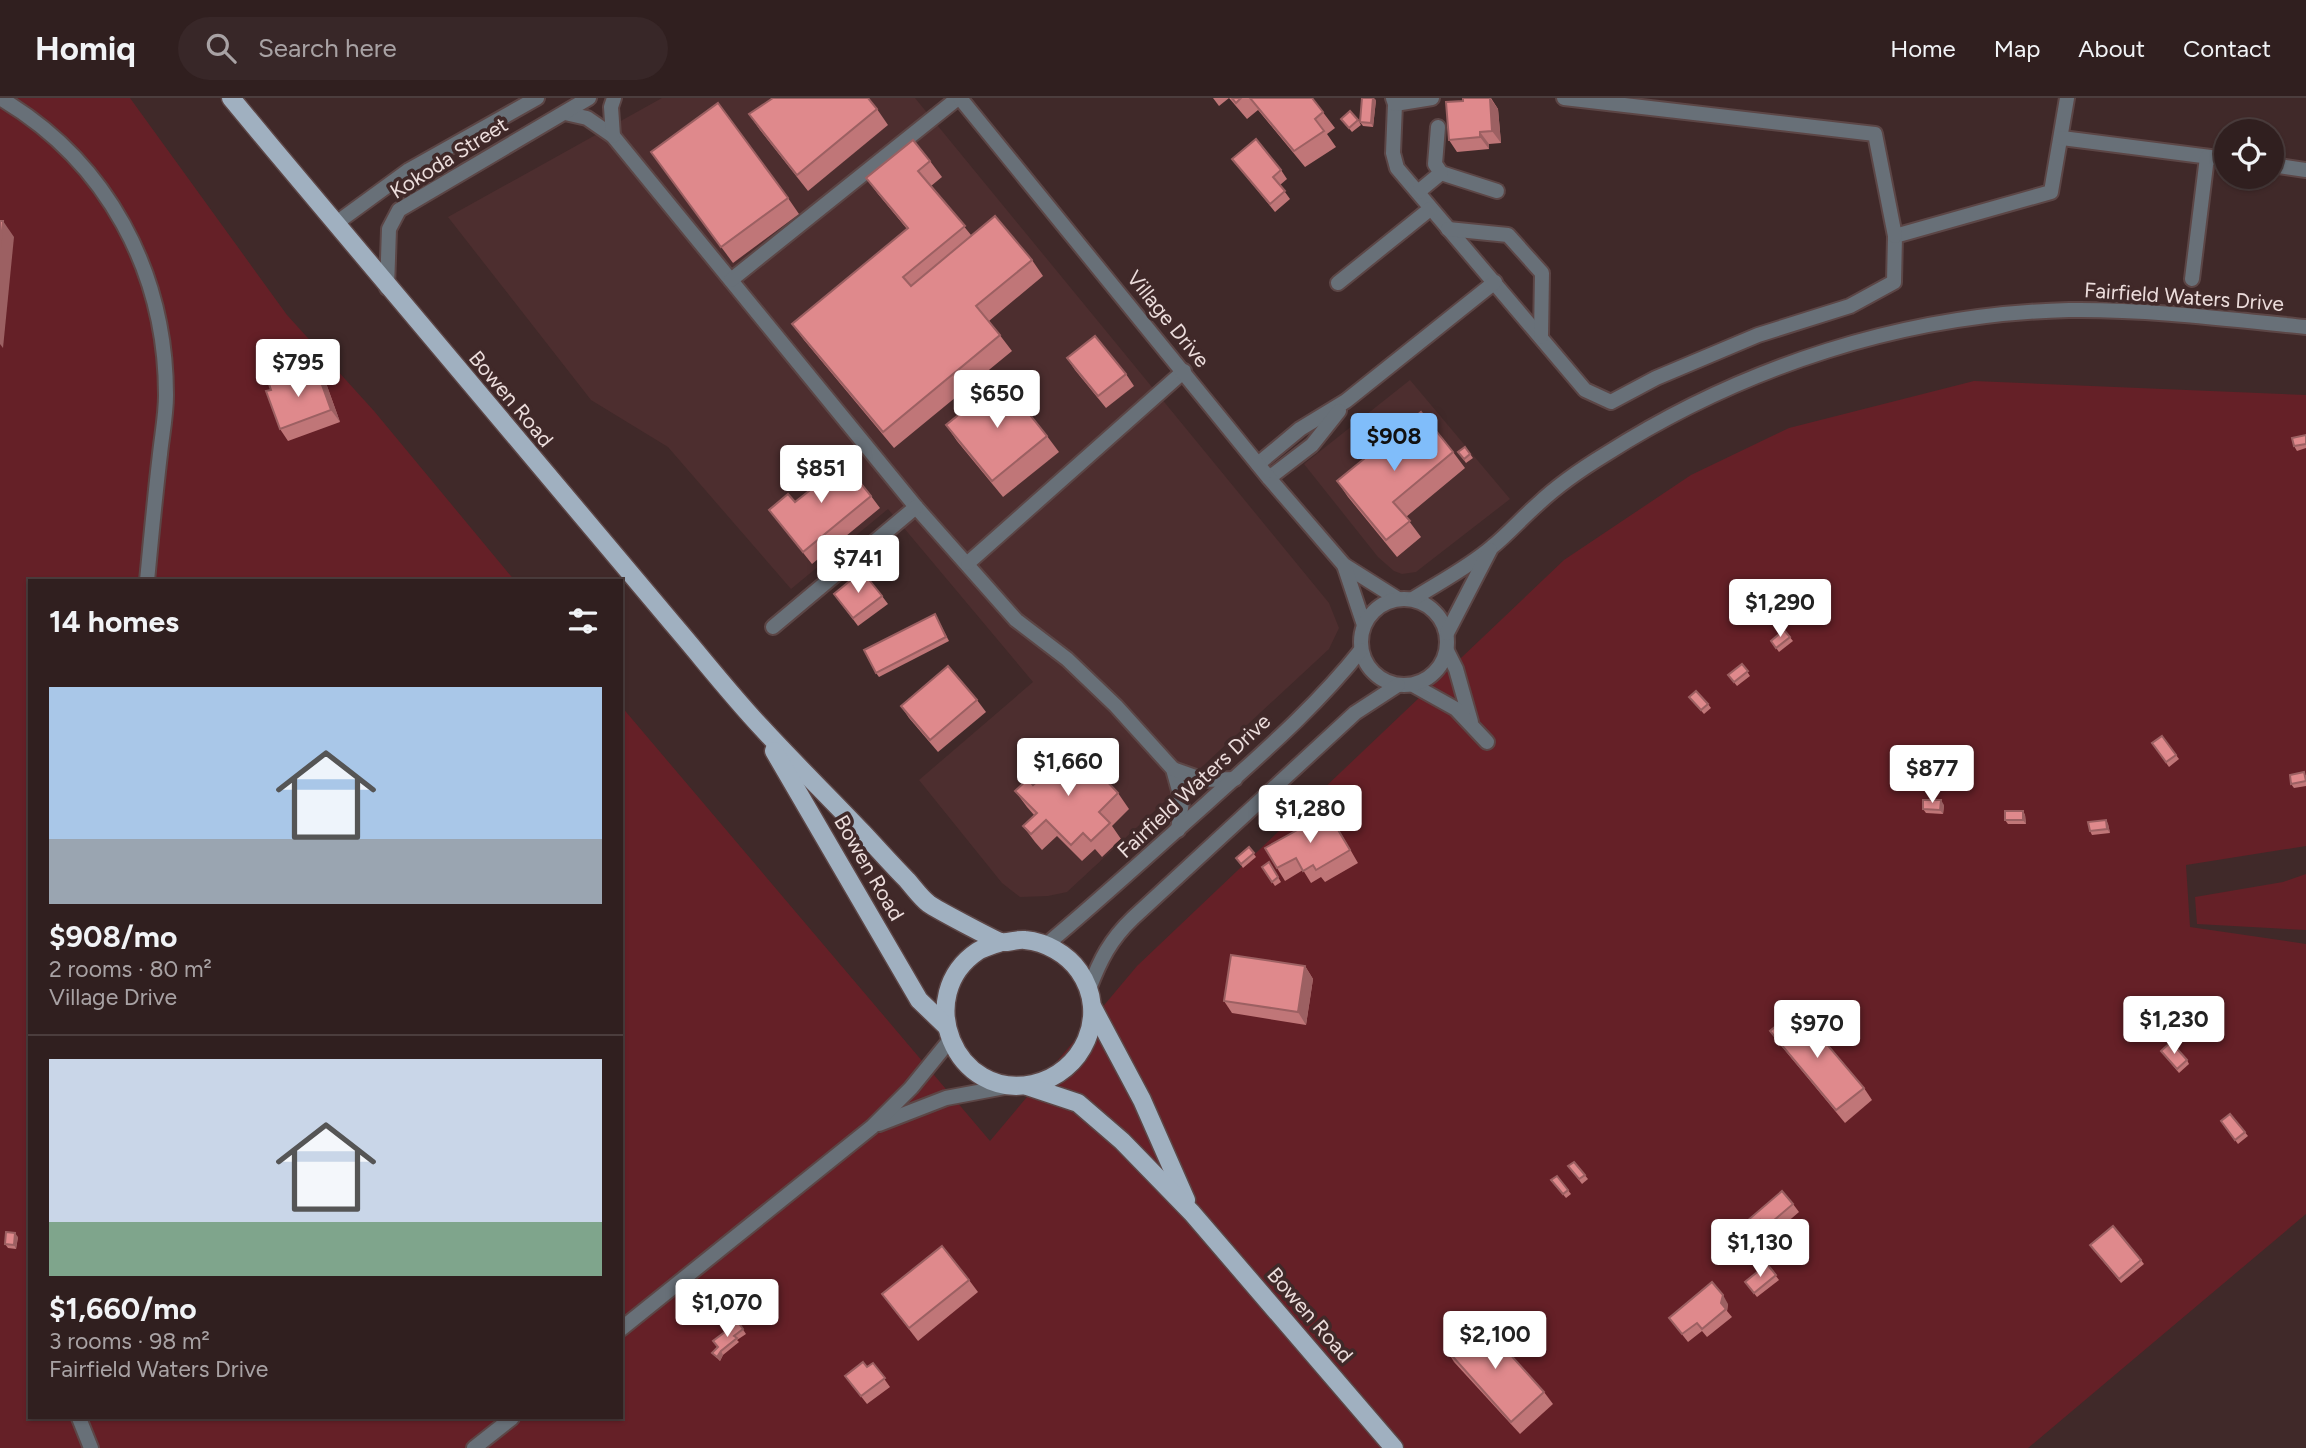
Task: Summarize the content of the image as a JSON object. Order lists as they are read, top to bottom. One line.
{"streets":{"main road":["Bowen Road"],"street":["Kokoda Street","Fairfield Waters Drive","Village Drive"]},"crossings":[["Kokoda Street","Bowen Road"],["Fairfield Waters Drive","Village Drive"],["Fairfield Waters Drive","Bowen Road"]],"page":{"header":"Homiq","search":"Search here","nav":["Home","Map","About","Contact"],"price":["$795","$650","$908","$851","$741","$1,290","$1,660","$877","$1,280","$1,230","$970","$1,130","$1,070","$2,100"],"heading":"14 homes","list":[{"name":"$908/mo","note":"2 rooms · 80 m² · Village Drive"},{"name":"$1,660/mo","note":"3 rooms · 98 m² · Fairfield Waters Drive"}]}}
